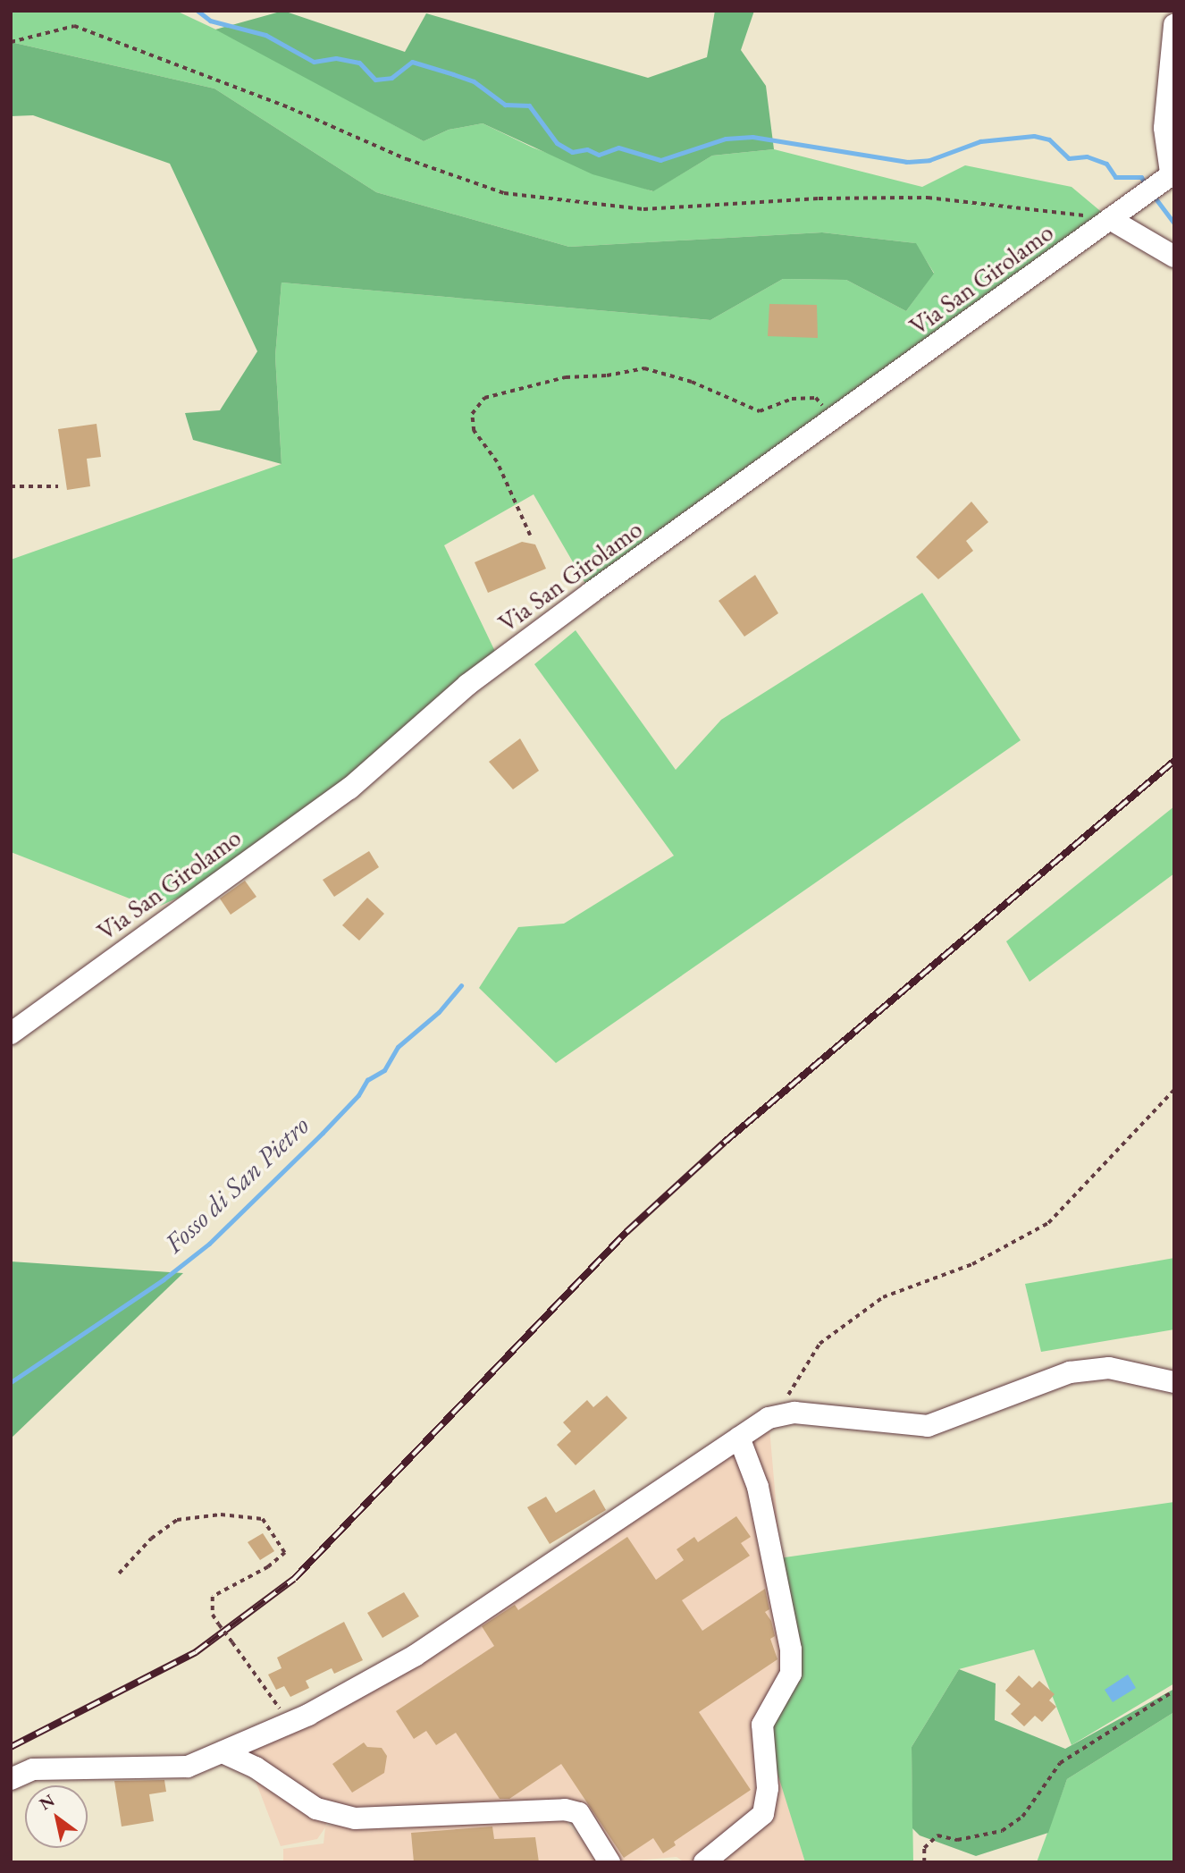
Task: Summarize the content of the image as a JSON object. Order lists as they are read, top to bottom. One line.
{"streets":{"street":["Via San Girolamo"]},"water":["Fosso di San Pietro"],"north":"top left"}
